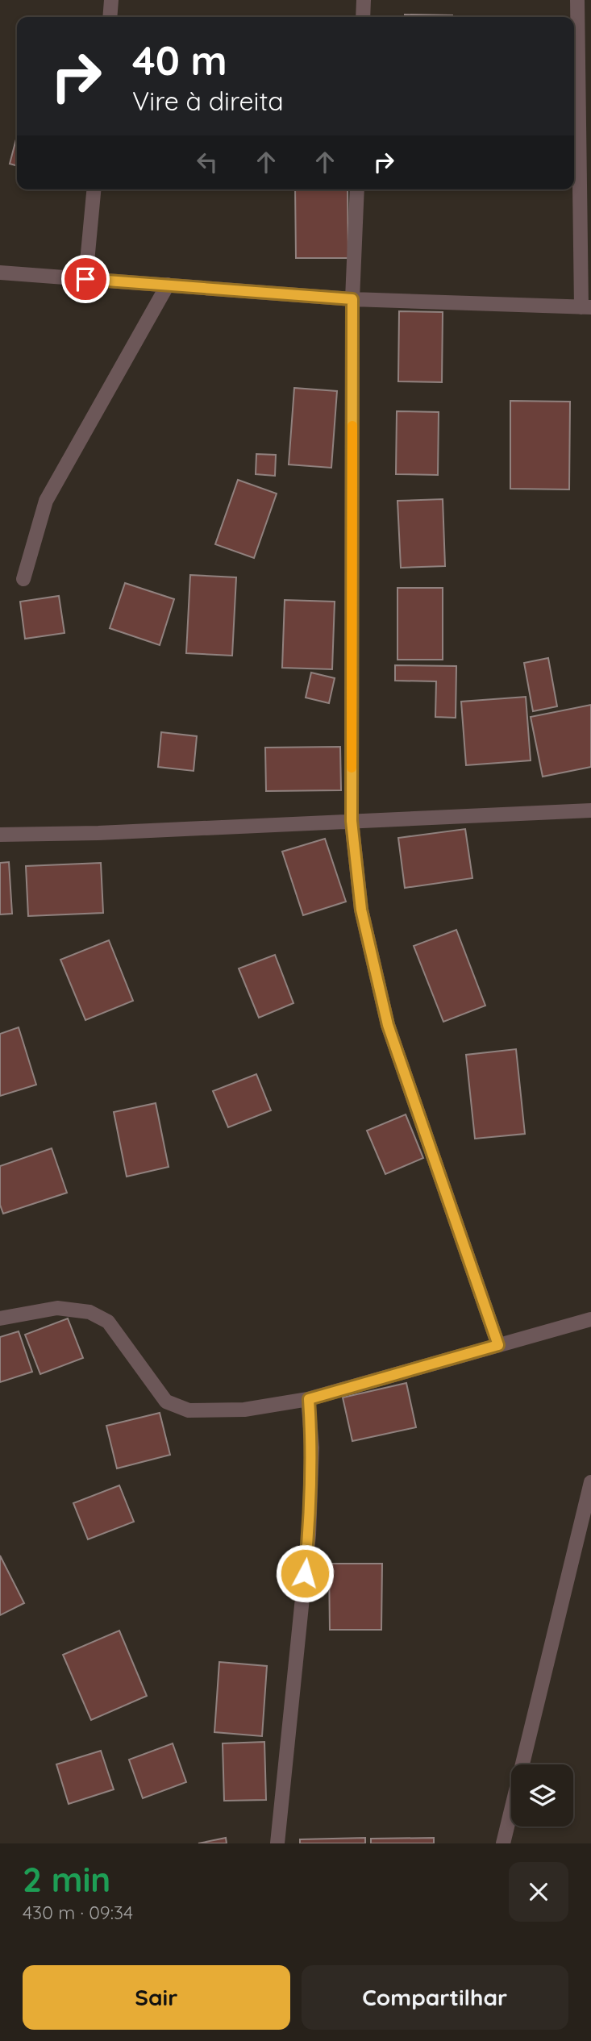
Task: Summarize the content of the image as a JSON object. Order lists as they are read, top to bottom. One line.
{"page":{"turn":["40 m","Vire à direita"],"heading":["2 min","430 m · 09:34"],"buttons":["Sair","Compartilhar"]}}
